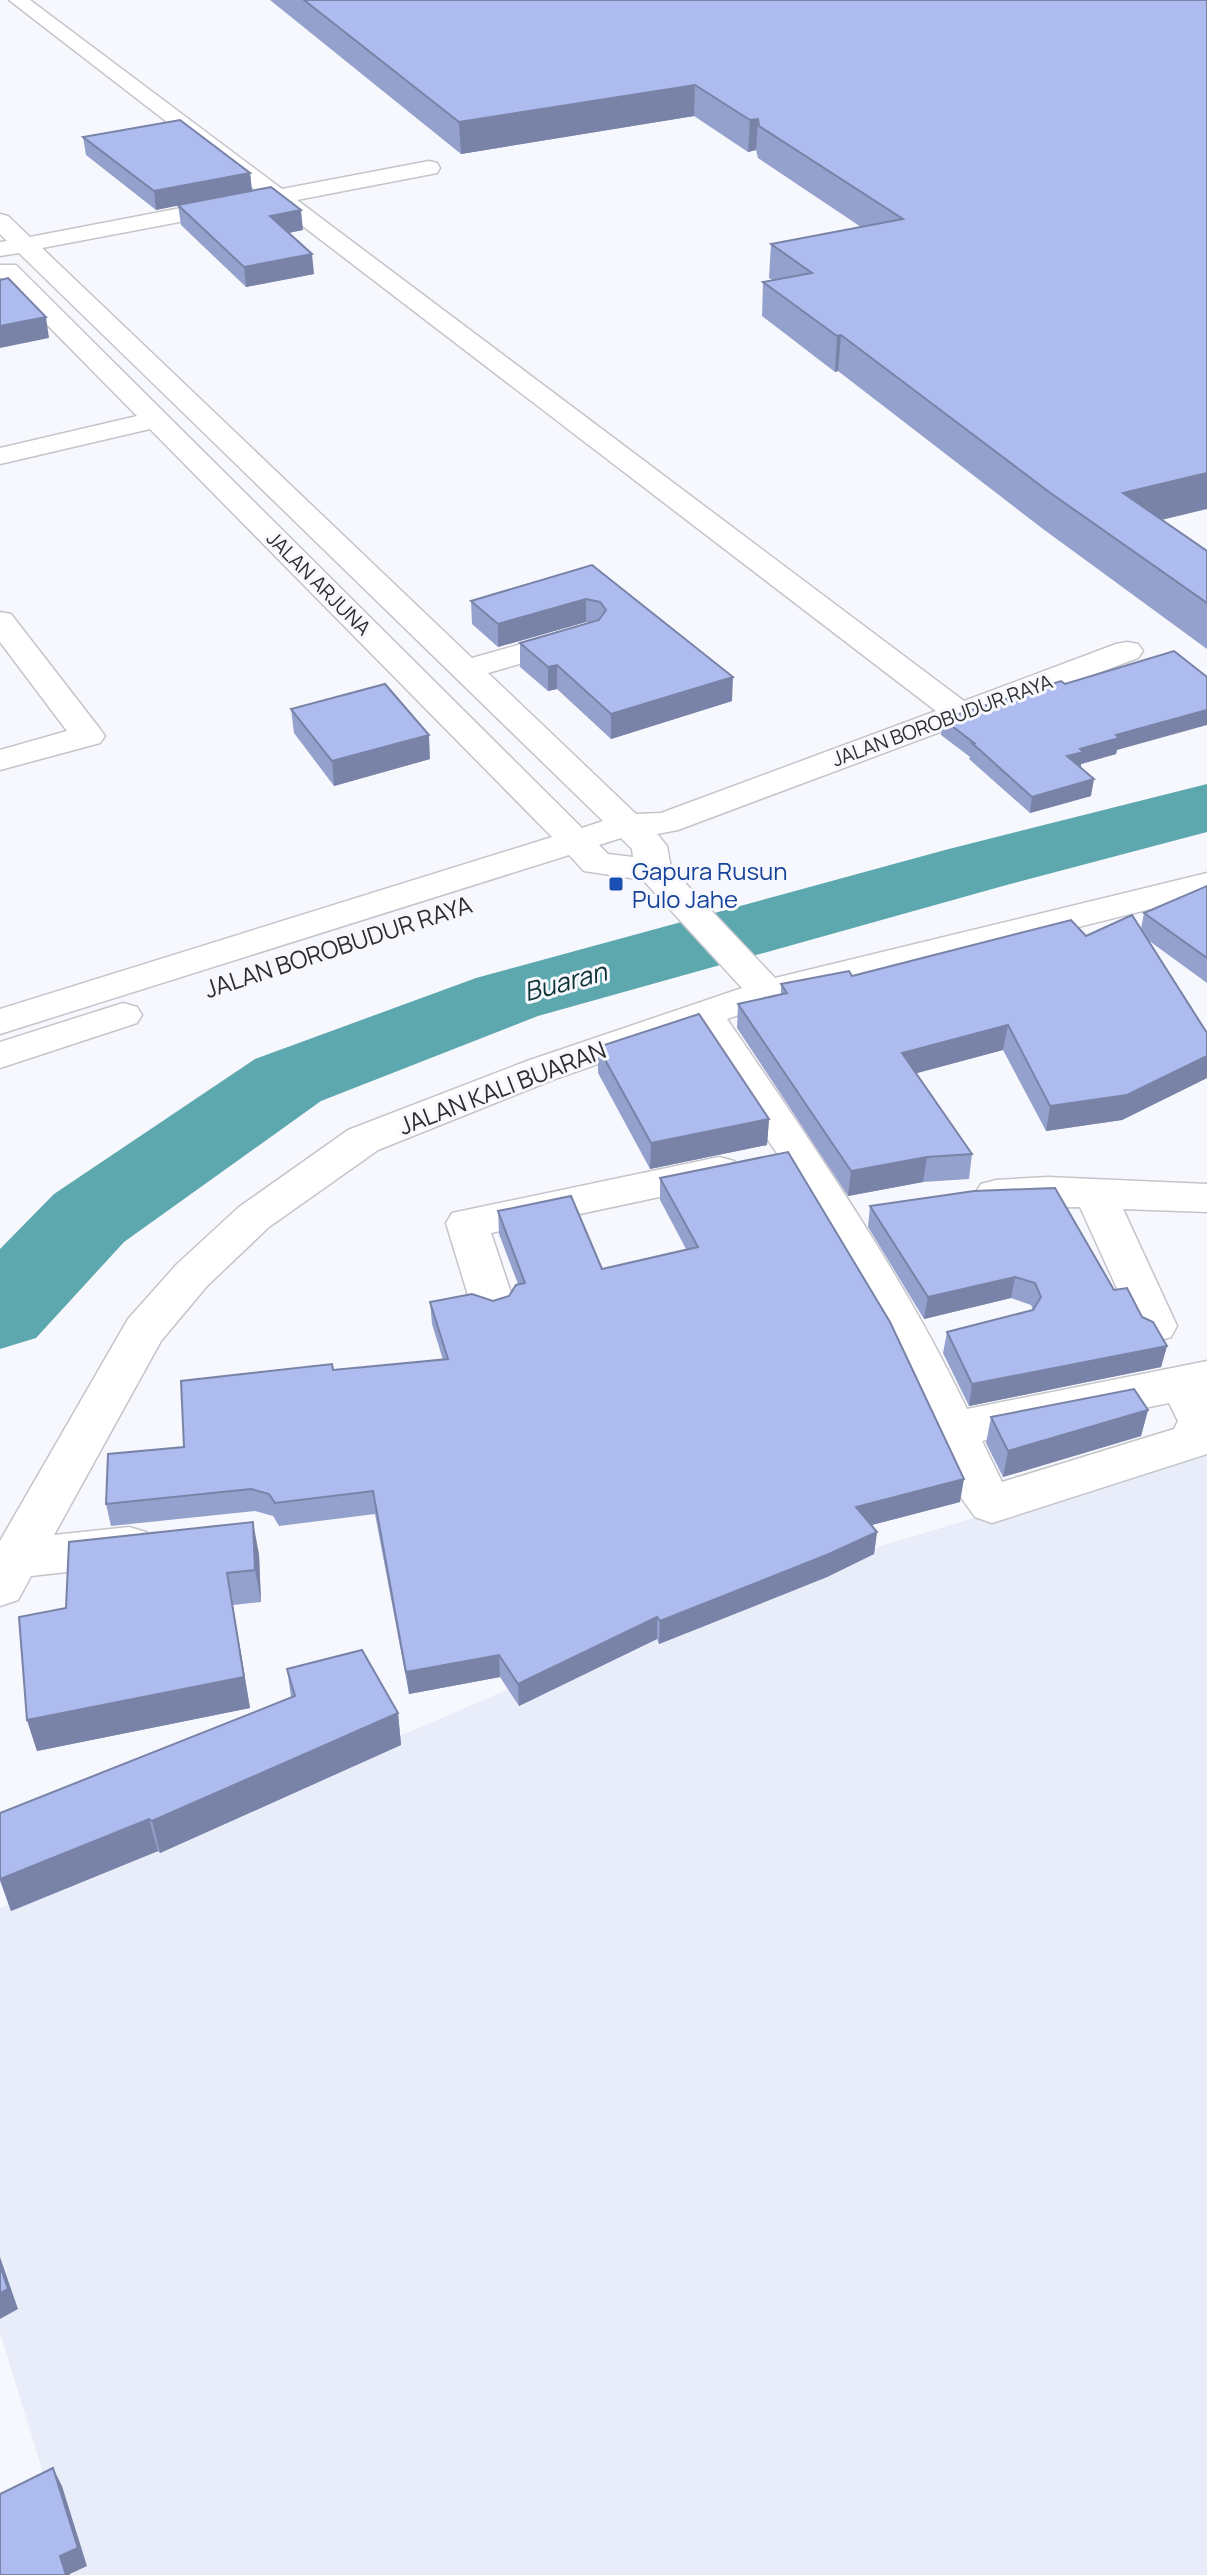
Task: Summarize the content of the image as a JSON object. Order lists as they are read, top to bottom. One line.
{"streets":{"street":["JALAN ARJUNA","JALAN BOROBUDUR RAYA","JALAN KALI BUARAN"]},"crossings":[["JALAN ARJUNA","JALAN BOROBUDUR RAYA"],["JALAN ARJUNA","JALAN KALI BUARAN"]],"water":["Buaran"],"places":{"transit":["Gapura Rusun Pulo Jahe"]}}
